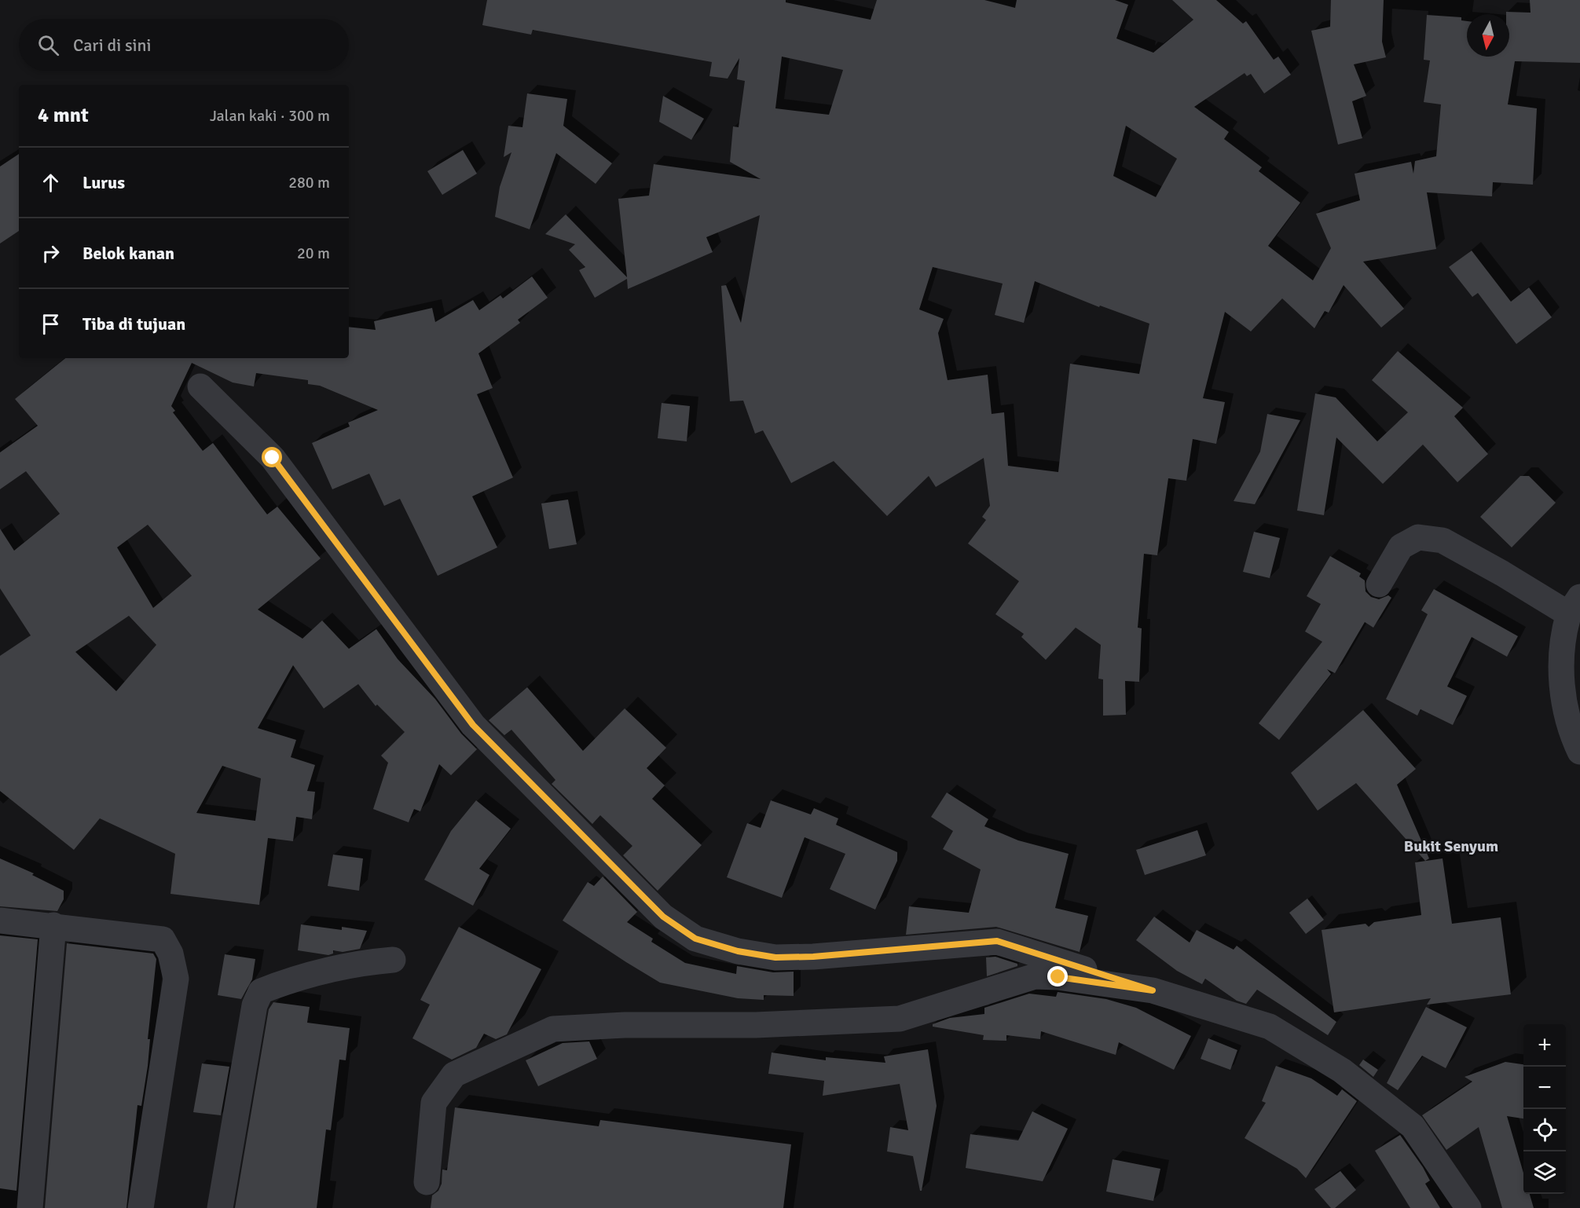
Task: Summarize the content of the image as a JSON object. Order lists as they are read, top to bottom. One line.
{"districts":["Bukit Senyum"],"north":"bottom","page":{"search":"Cari di sini","heading":["4 mnt","Jalan kaki · 300 m"],"list":[["Lurus","280 m"],["Belok kanan","20 m"],"Tiba di tujuan"],"map_buttons":["+","−"]}}
